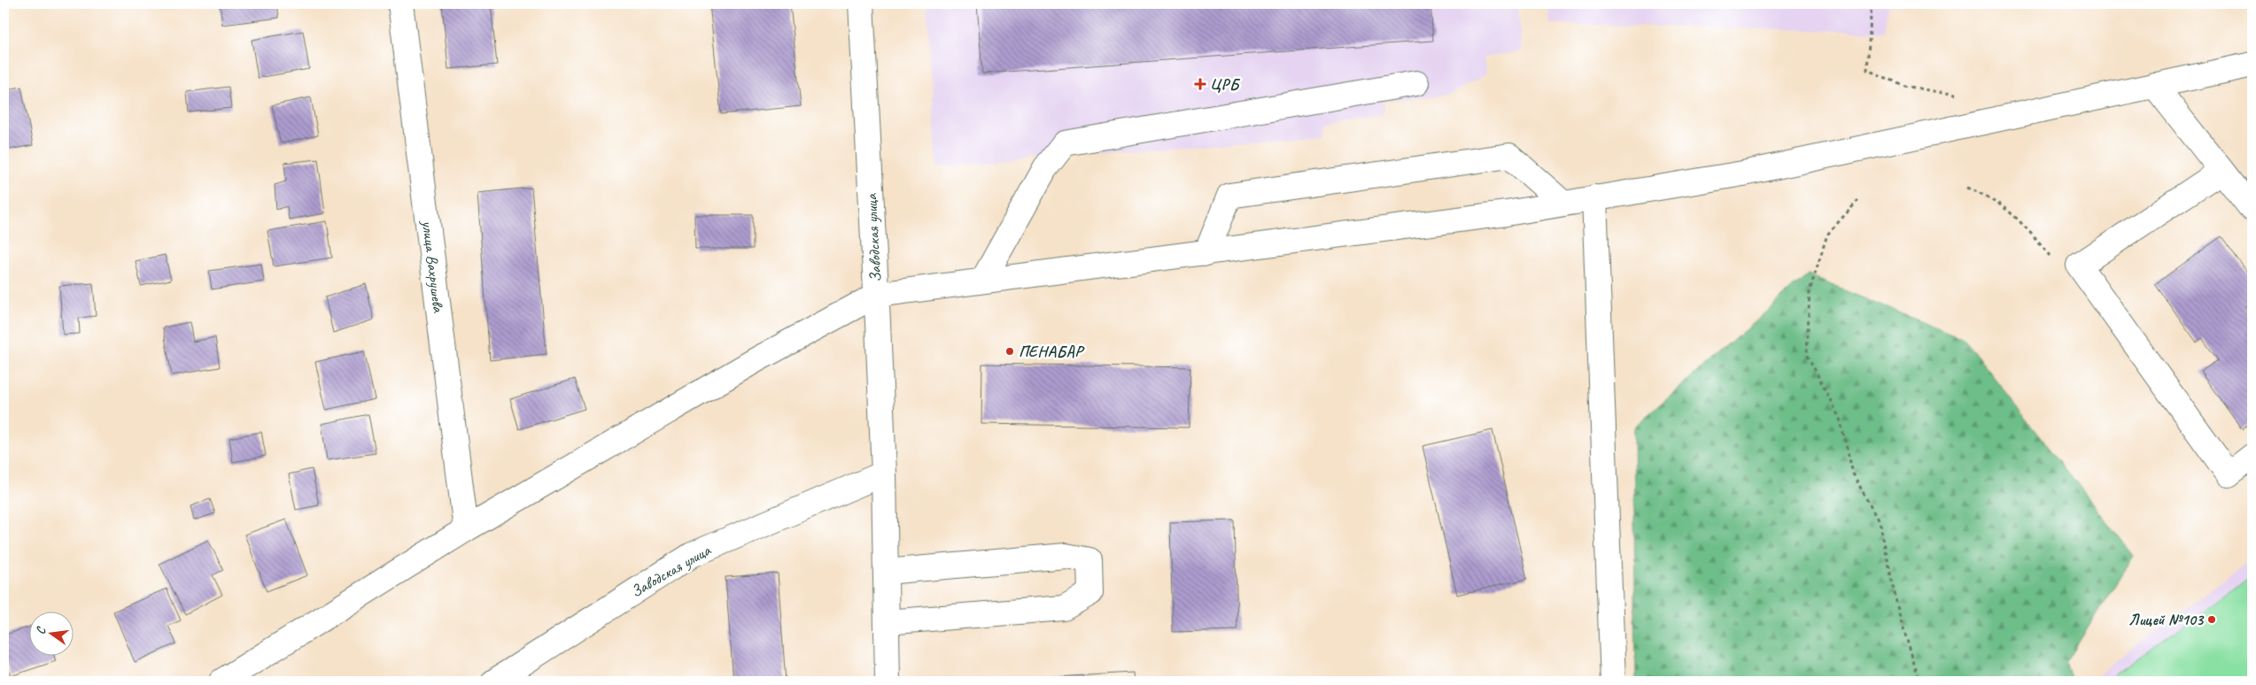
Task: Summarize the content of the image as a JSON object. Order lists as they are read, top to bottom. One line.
{"streets":{"street":["Заводская улица","улица Вахрушева"]},"places":{"health":["ЦРБ"],"other":["ПЕНАБАР","Лицей №103"]},"north":"left"}
